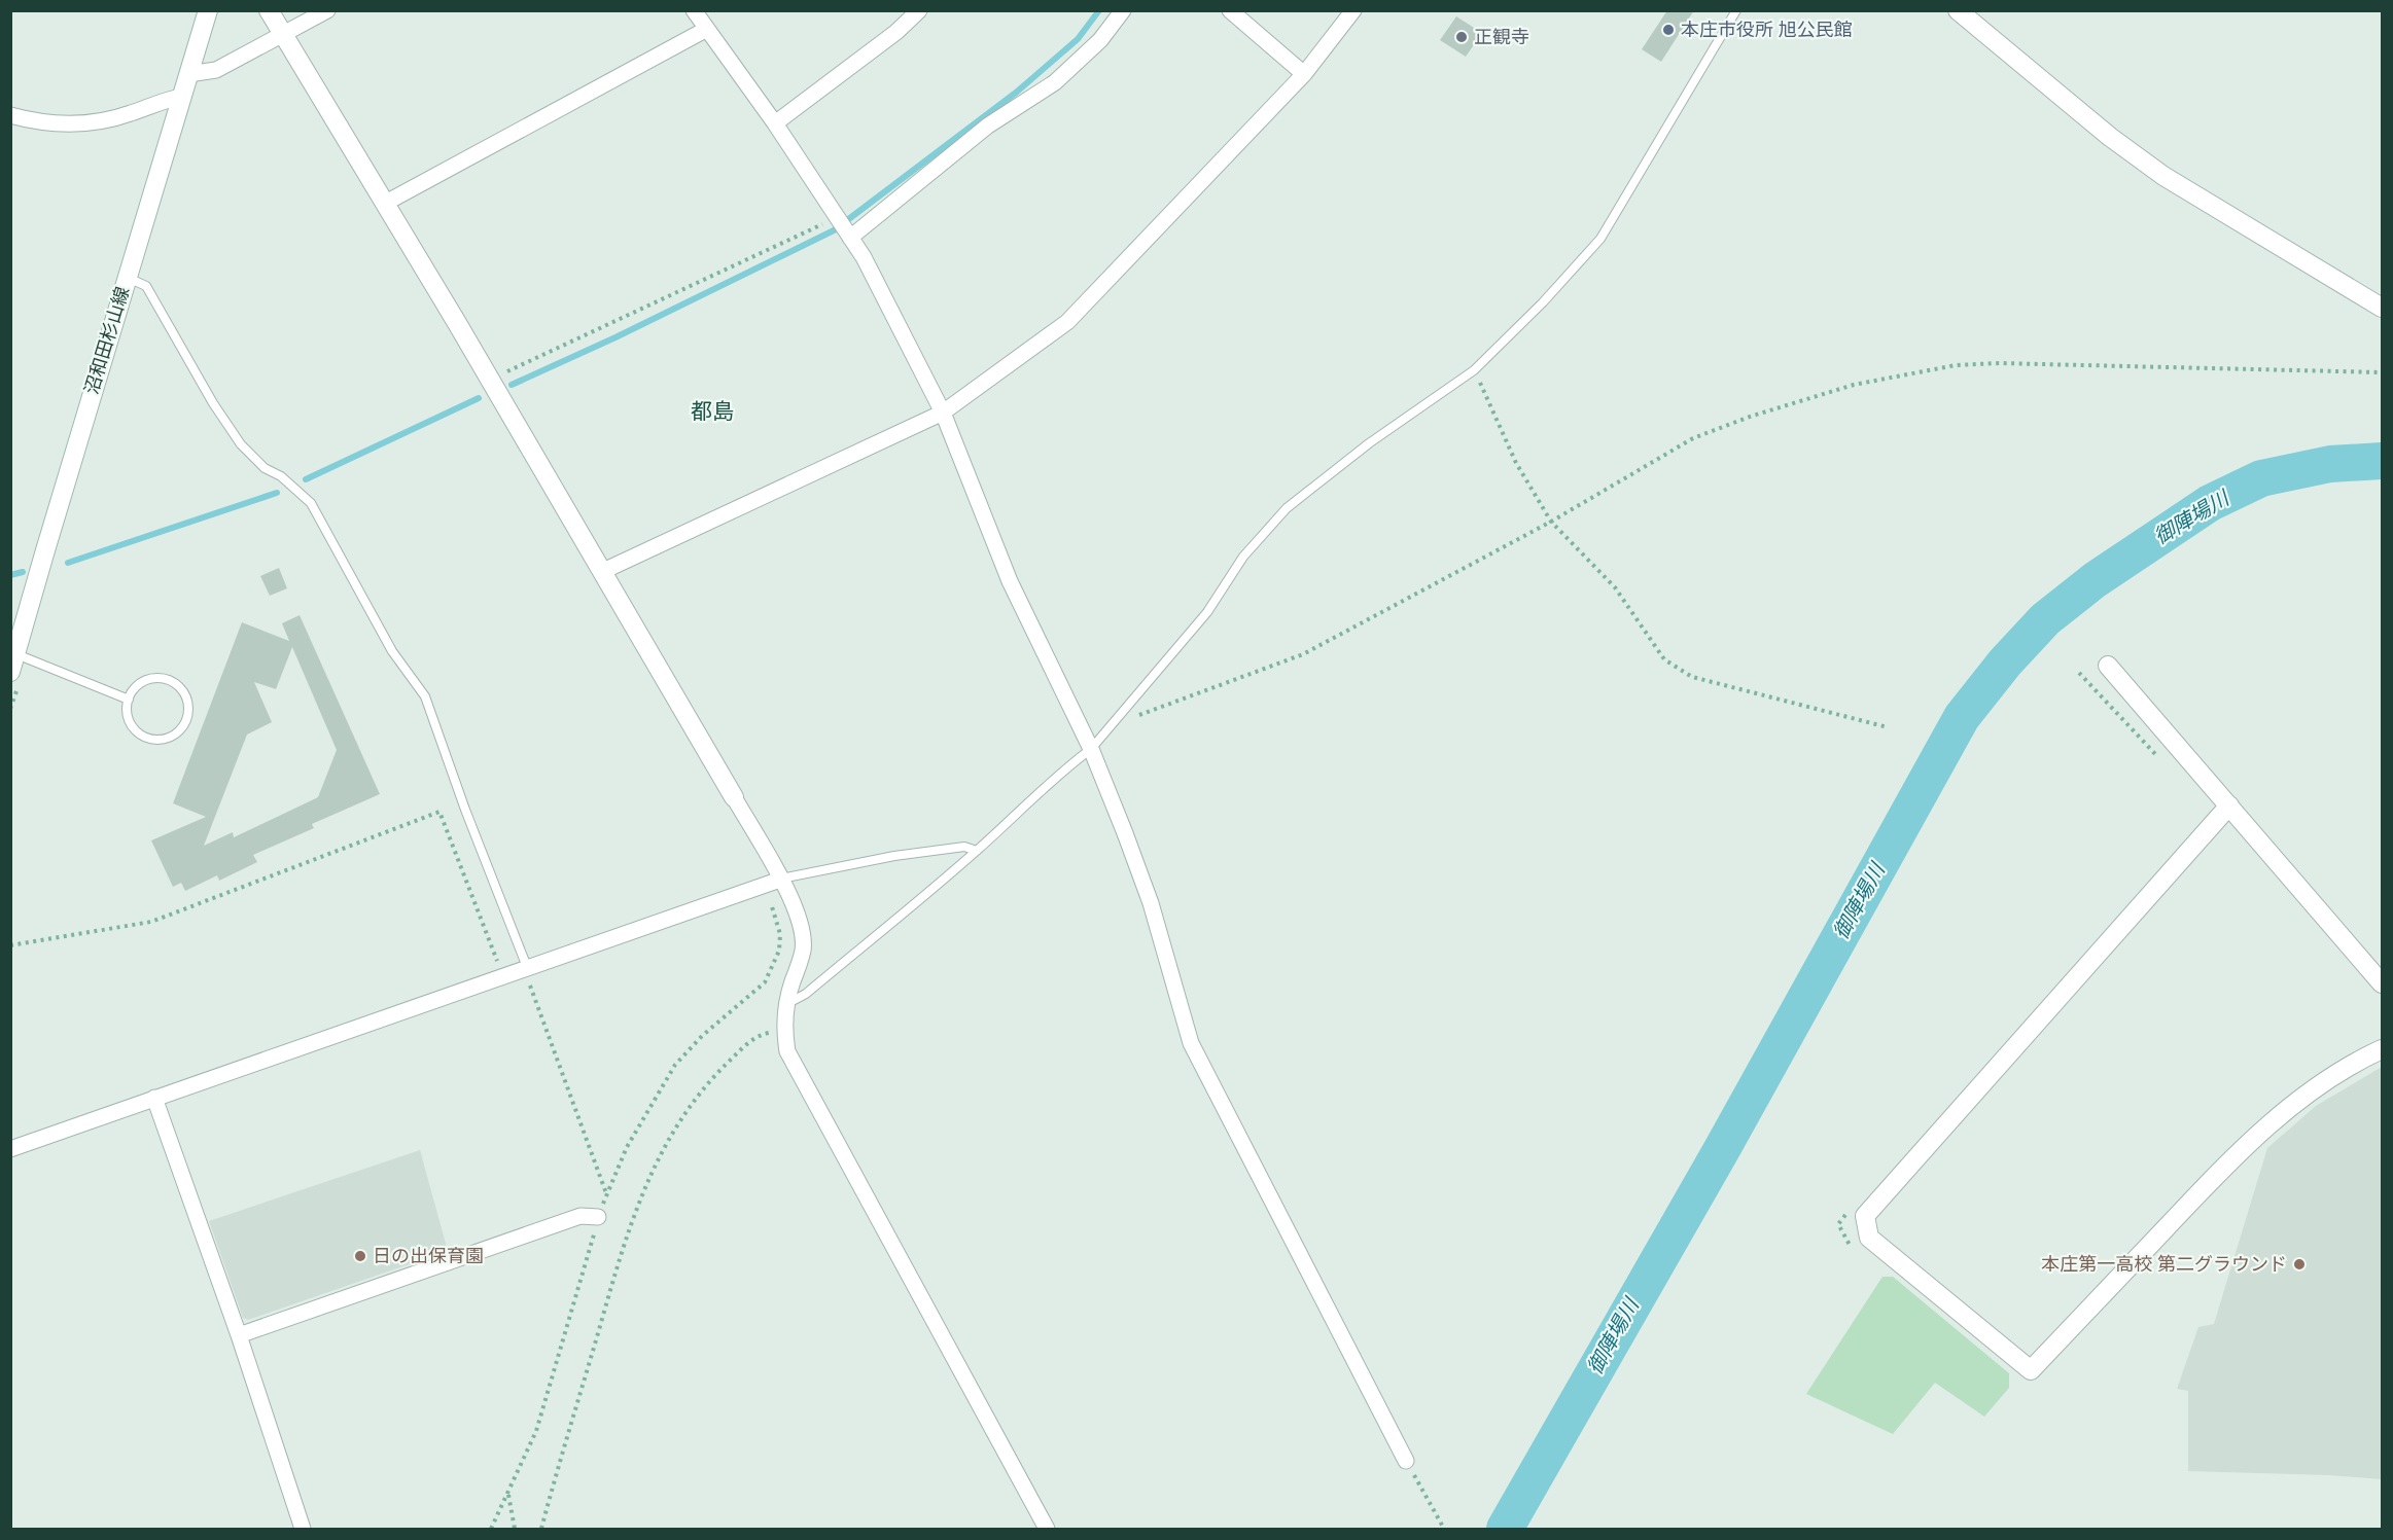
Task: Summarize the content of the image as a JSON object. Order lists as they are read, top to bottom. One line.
{"streets":{"street":["沼和田杉山線"]},"districts":["都島"],"water":["御陣場川"],"places":["本庄市役所 旭公民館","正観寺","日の出保育園","本庄第一高校 第二グラウンド"]}
